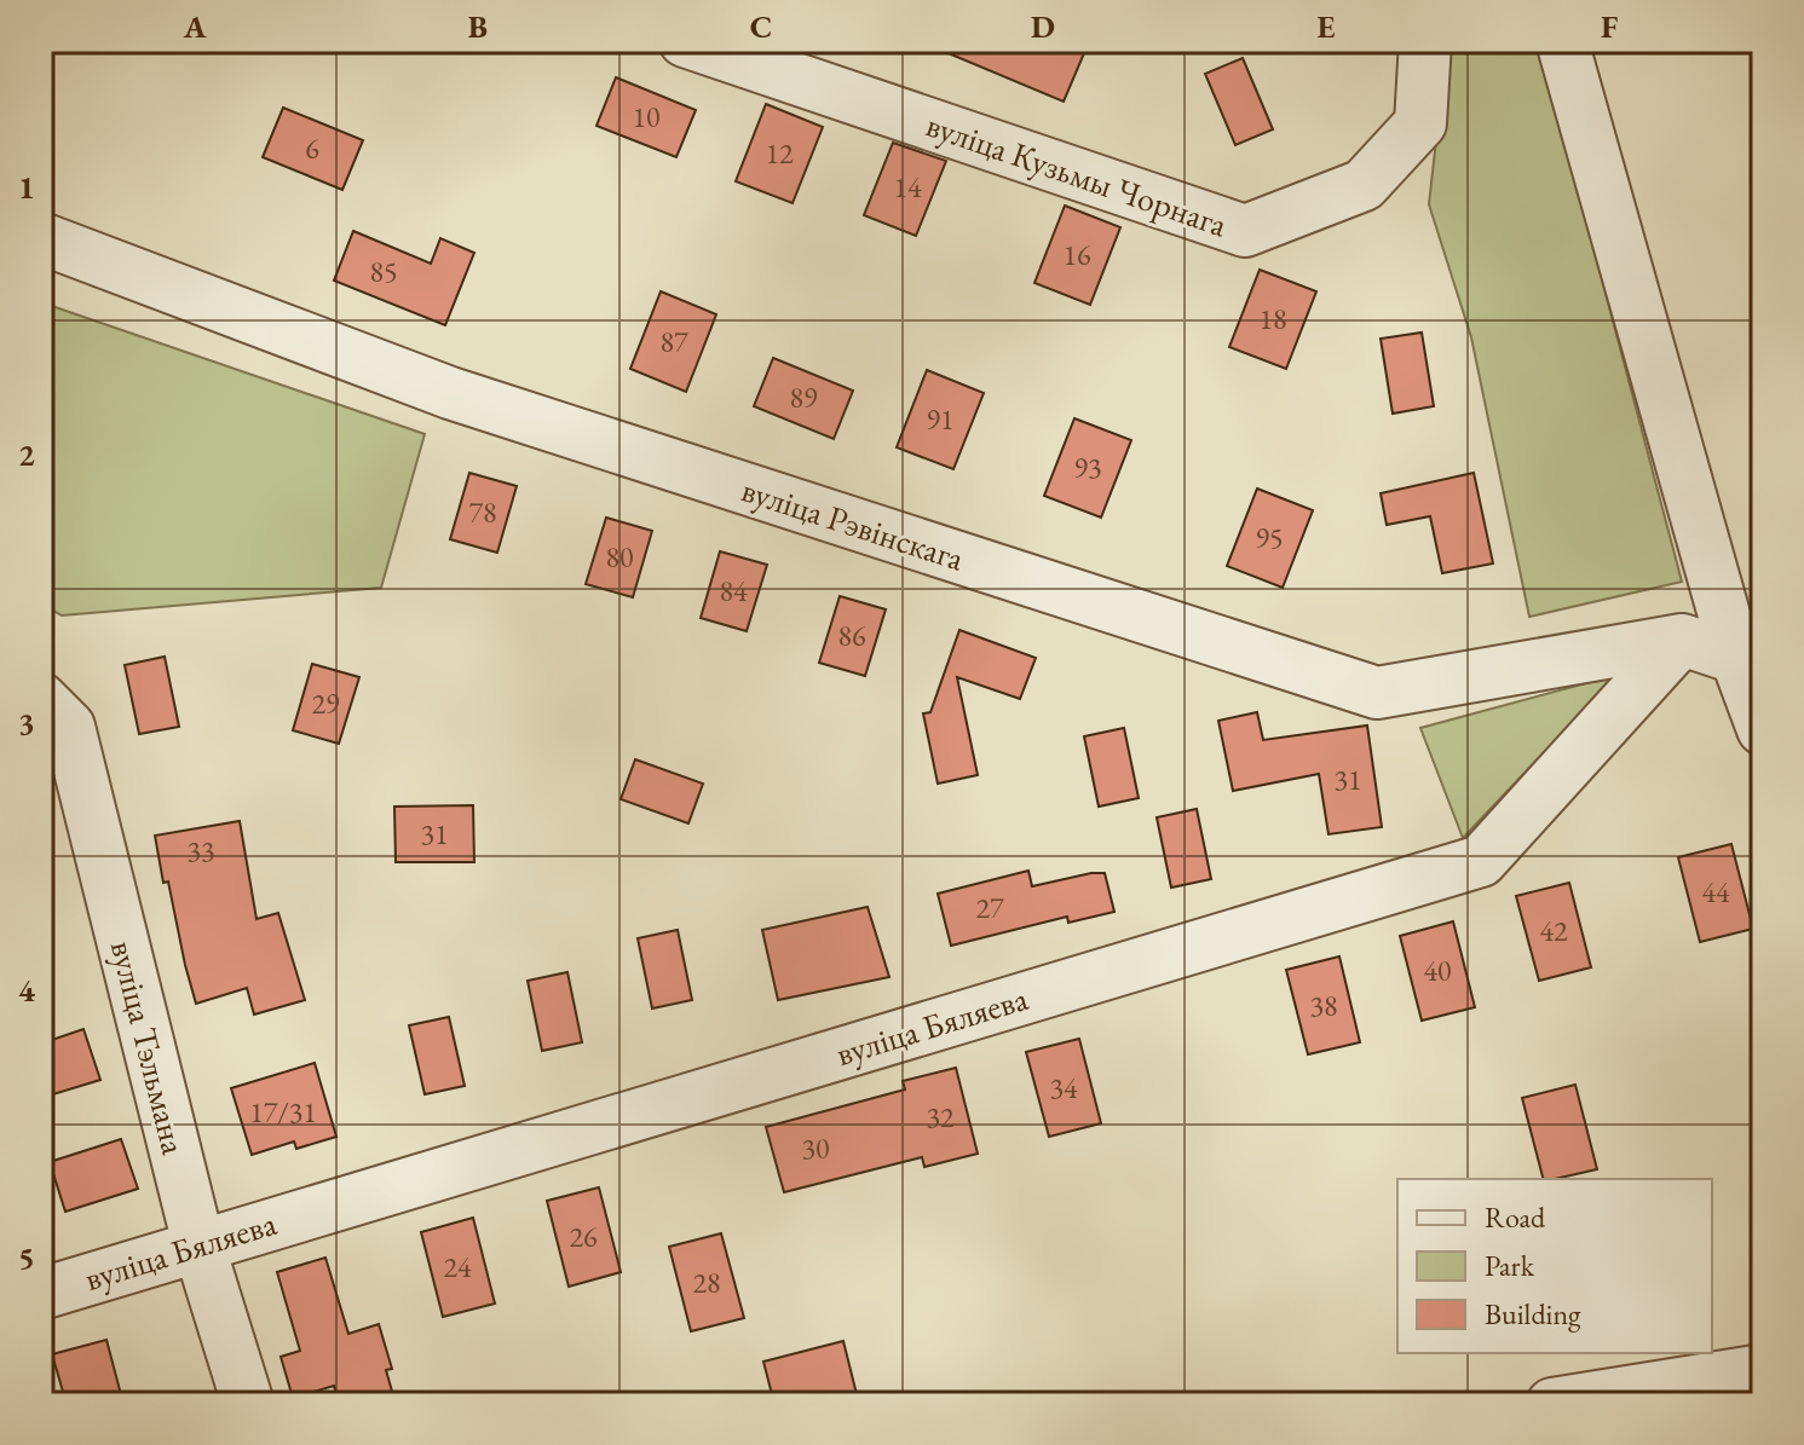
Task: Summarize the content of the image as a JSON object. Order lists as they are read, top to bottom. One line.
{"streets":{"street":["вуліца Кузьмы Чорнага","вуліца Рэвінскага","вуліца Бяляева","вуліца Тэльмана"]},"crossings":[["вуліца Рэвінскага","вуліца Бяляева"],["вуліца Бяляева","вуліца Тэльмана"]],"house_numbers":["10","6","12","14","16","85","18","87","89","91","93","78","95","80","84","86","29","31","31","33","44","27","42","40","38","34","17/31","32","30","26","24","28"],"legend":["Road","Park","Building"],"grid":{"columns":["A","B","C","D","E","F"],"rows":["1","2","3","4","5"]}}
